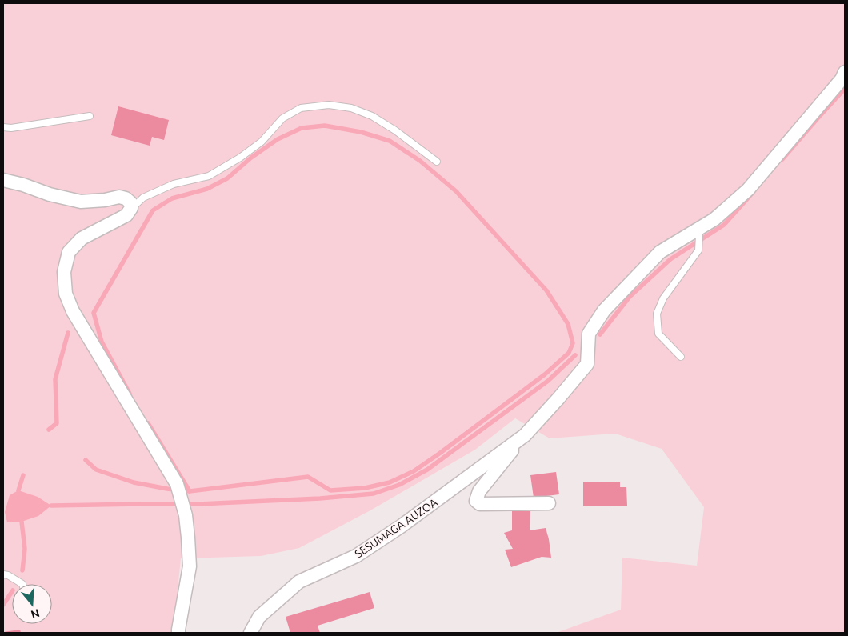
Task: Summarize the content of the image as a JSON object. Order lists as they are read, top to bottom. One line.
{"streets":{"street":["SESUMAGA AUZOA"]},"north":"bottom"}
